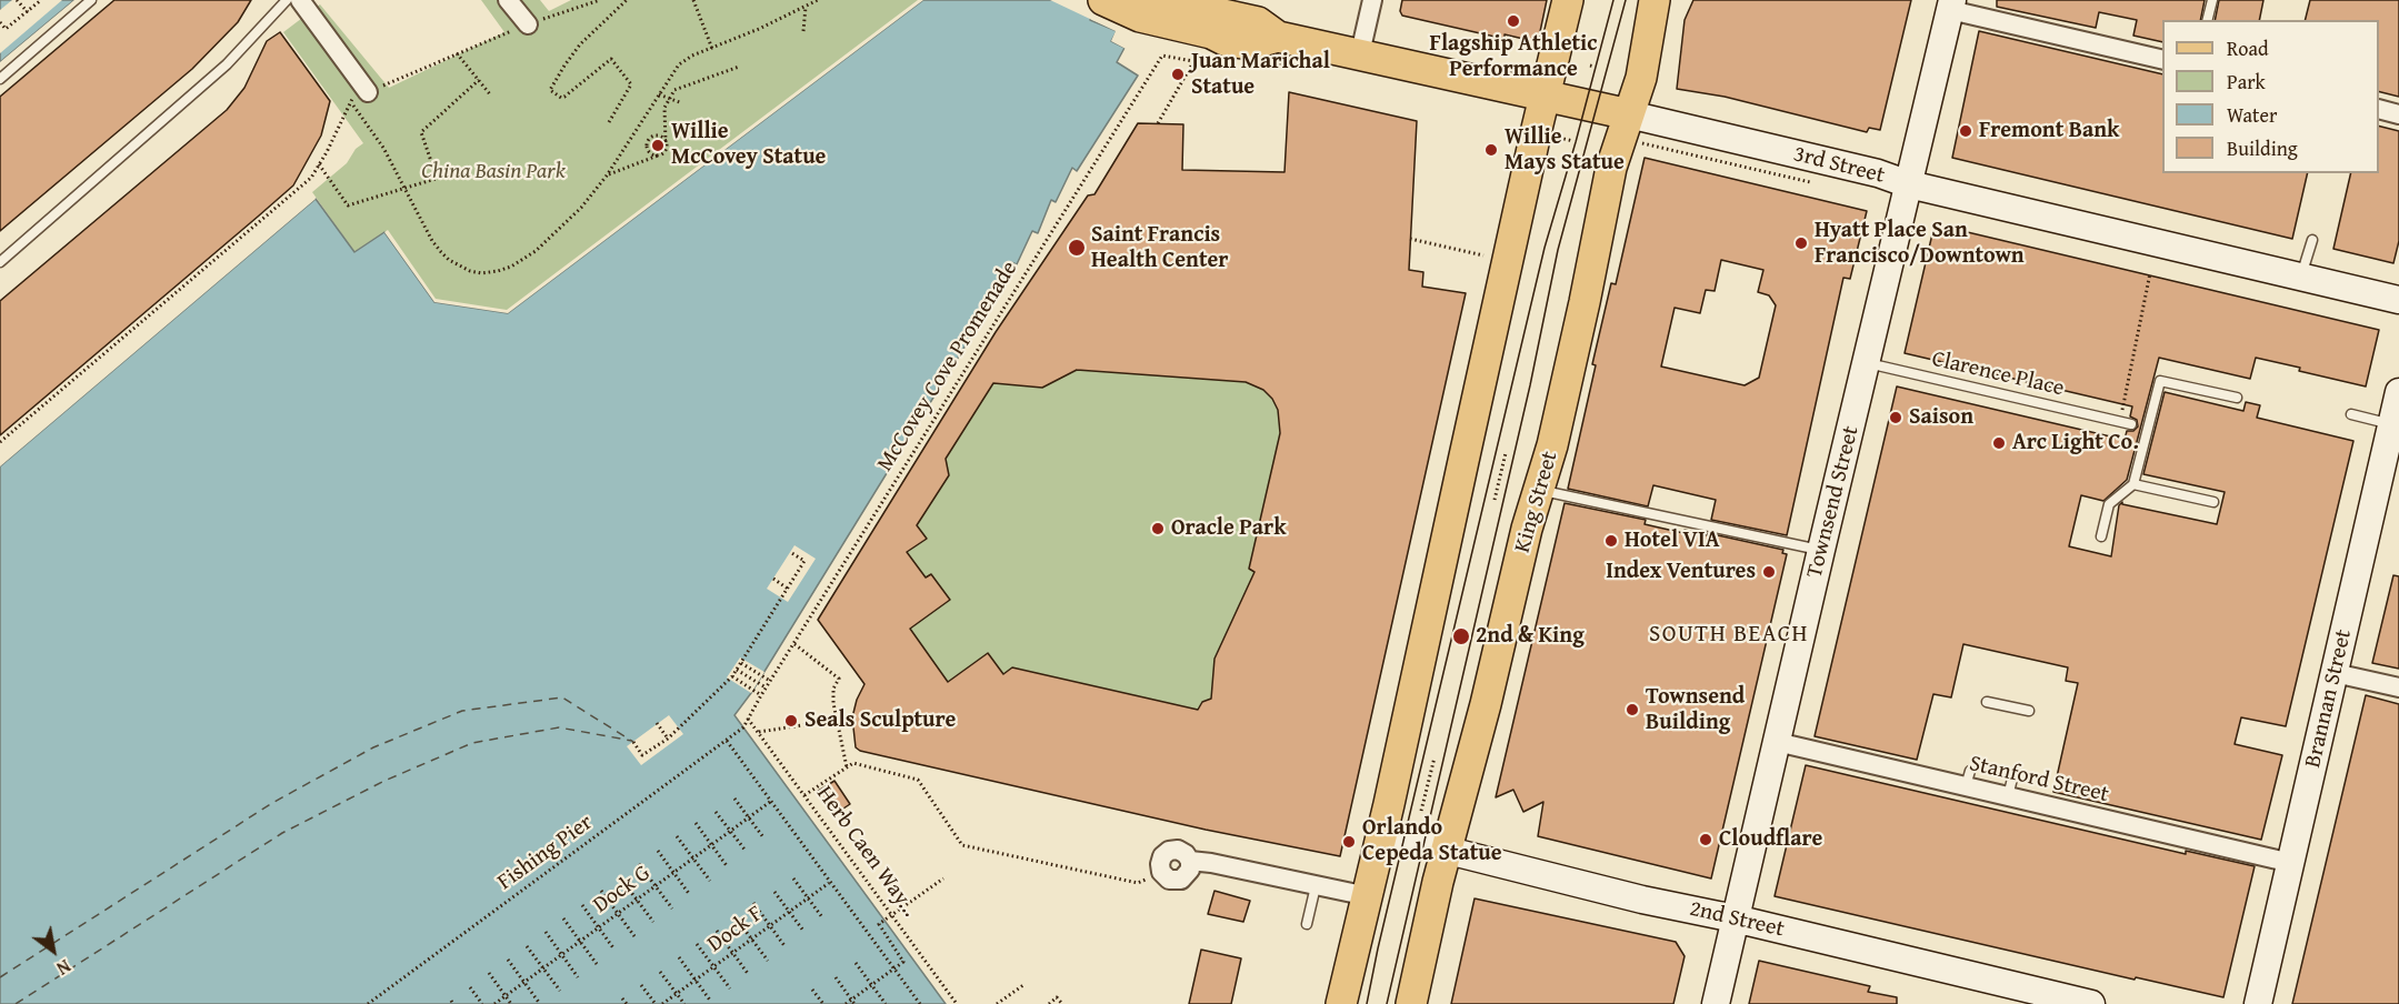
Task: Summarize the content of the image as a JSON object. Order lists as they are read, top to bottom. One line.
{"streets":{"main road":["3rd Street","King Street"],"street":["Townsend Street","Brannan Street","Stanford Street","2nd Street"],"lane":["Clarence Place"],"path":["McCovey Cove Promenade","Herb Caen Way...","Fishing Pier","Dock G","Dock F"]},"crossings":[["3rd Street","King Street"],["3rd Street","Townsend Street"],["McCovey Cove Promenade","Herb Caen Way..."],["McCovey Cove Promenade","Fishing Pier"],["Clarence Place","Townsend Street"],["King Street","2nd Street"],["Townsend Street","Stanford Street"],["Townsend Street","2nd Street"],["Brannan Street","Stanford Street"]],"districts":["SOUTH BEACH"],"parks":["China Basin Park"],"places":["Flagship Athletic Performance","Juan Marichal Statue","Fremont Bank","Willie McCovey Statue","Willie Mays Statue","Hyatt Place San Francisco/Downtown","Saint Francis Health Center","Saison","Arc Light Co.","Oracle Park","Hotel VIA","Index Ventures","2nd & King","Townsend Building","Seals Sculpture","Cloudflare","Orlando Cepeda Statue"],"legend":["Road","Park","Water","Building"],"north":"bottom right"}
